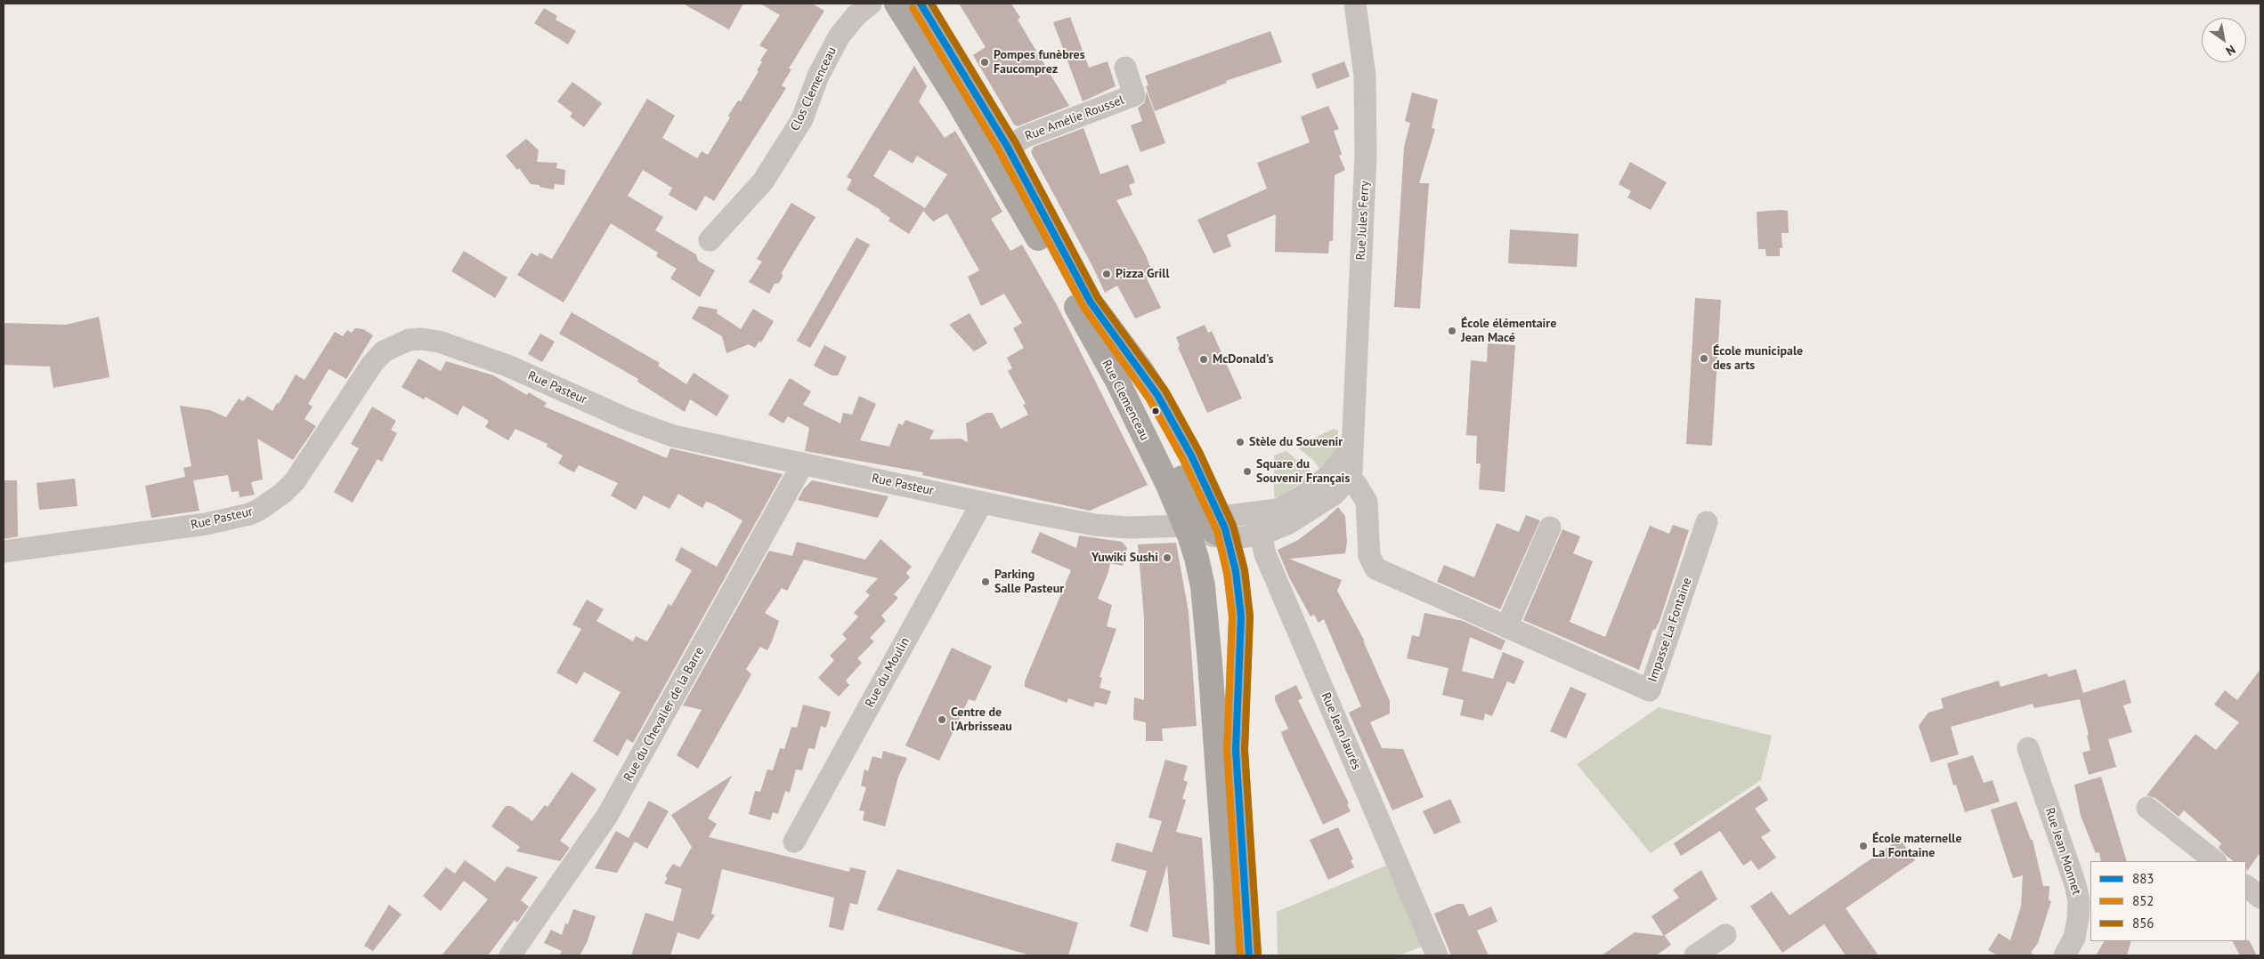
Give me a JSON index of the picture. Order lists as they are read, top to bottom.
{
  "streets": {
    "main road": ["Rue Clemenceau"],
    "street": [
      "Clos Clemenceau",
      "Rue Amélie Roussel",
      "Rue Jules Ferry",
      "Rue Pasteur",
      "Impasse La Fontaine",
      "Rue du Moulin",
      "Rue du Chevalier de la Barre",
      "Rue Jean Jaurès",
      "Rue Jean Monnet"
    ]
  },
  "crossings": [
    ["Rue Amélie Roussel", "Rue Clemenceau"],
    ["Rue Jules Ferry", "Rue Pasteur"],
    ["Rue Jules Ferry", "Rue Clemenceau"],
    ["Rue Jules Ferry", "Impasse La Fontaine"],
    ["Rue Jules Ferry", "Rue Jean Jaurès"],
    ["Rue Pasteur", "Rue Clemenceau"],
    ["Rue Pasteur", "Rue du Moulin"],
    ["Rue Pasteur", "Rue du Chevalier de la Barre"]
  ],
  "places": [
    "Pompes funèbres Faucomprez",
    "Pizza Grill",
    "École élémentaire Jean Macé",
    "École municipale des arts",
    "McDonald's",
    "Stèle du Souvenir",
    "Square du Souvenir Français",
    "Yuwiki Sushi",
    "Parking Salle Pasteur",
    "Centre de l'Arbrisseau",
    "École maternelle La Fontaine"
  ],
  "lines": ["transit line 883", "transit line 856", "transit line 852"],
  "legend": ["883", "852", "856"],
  "north": "bottom right"
}
